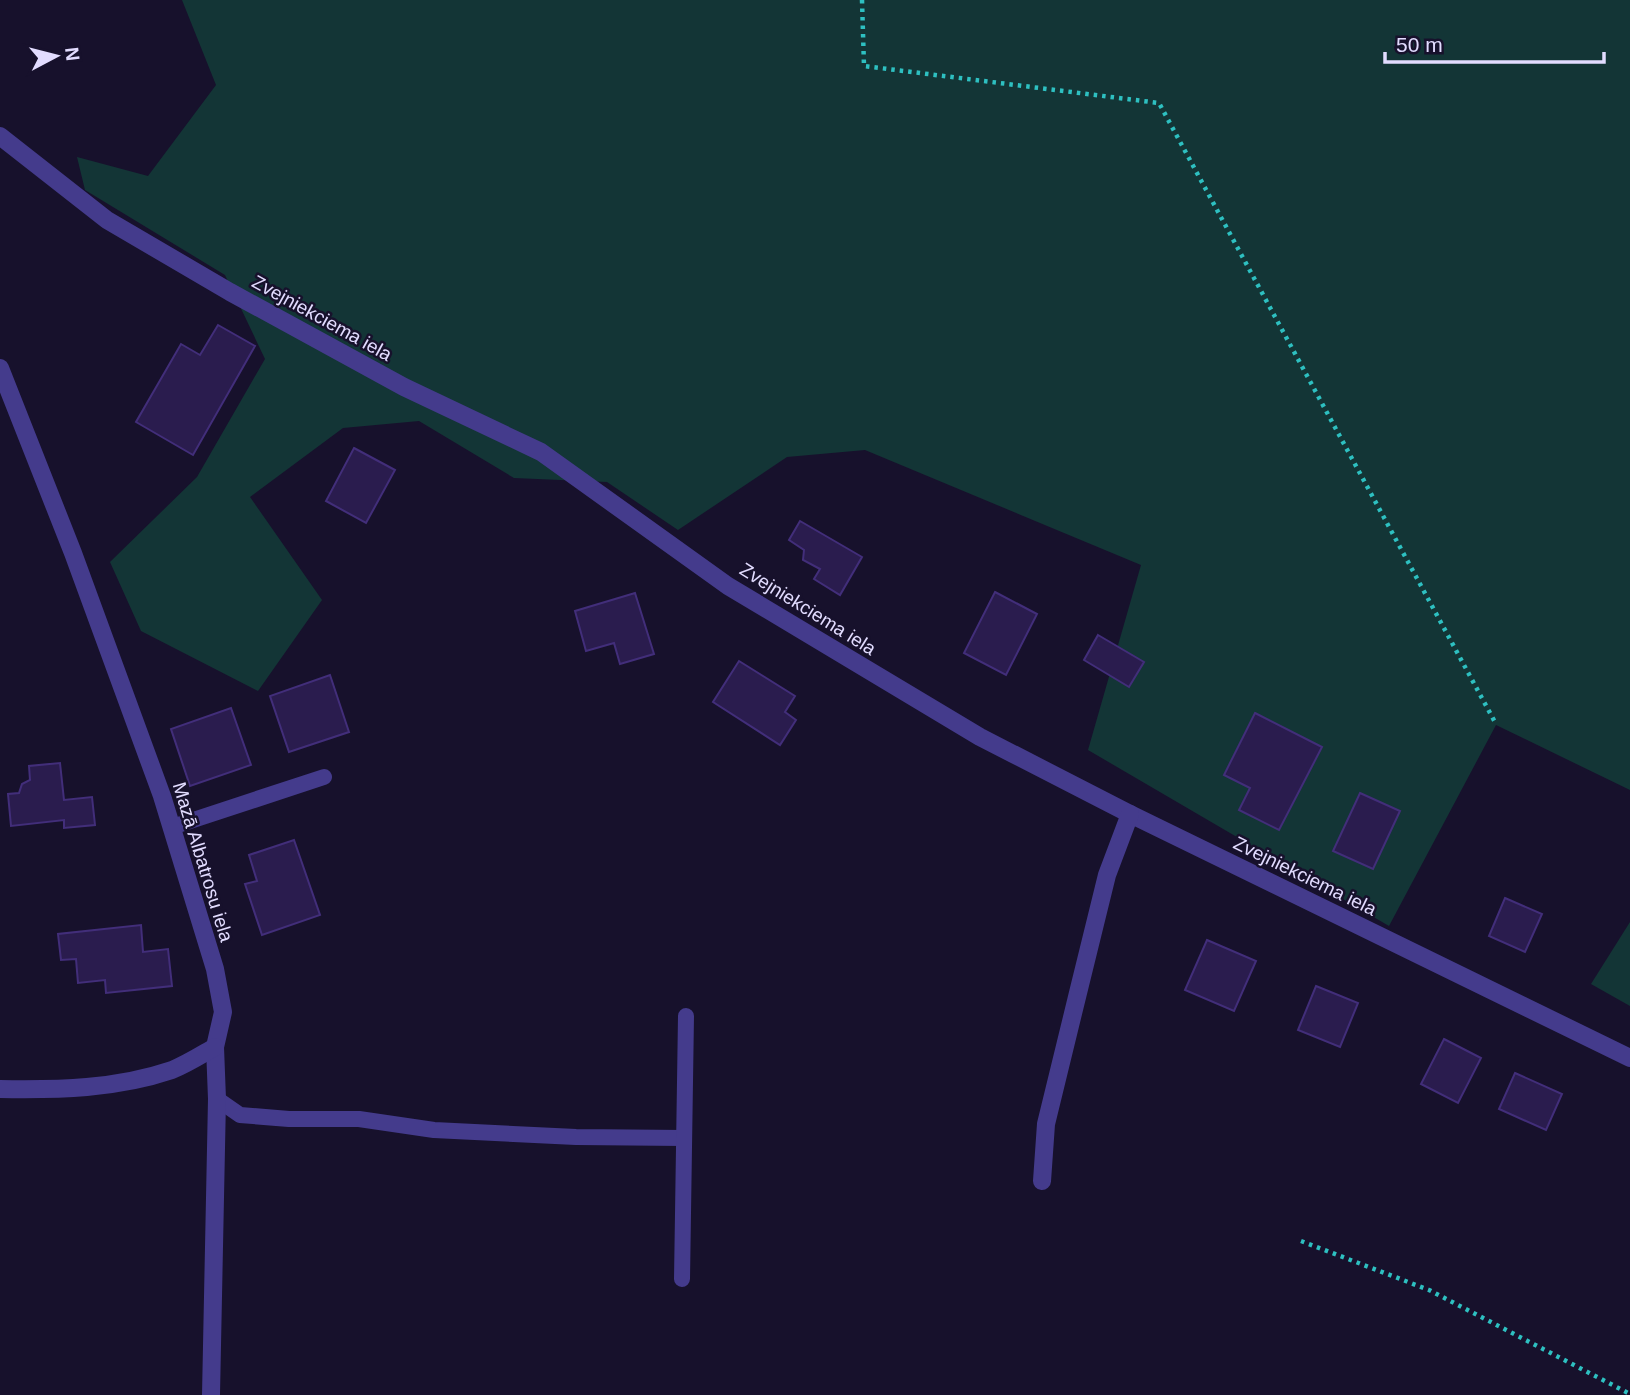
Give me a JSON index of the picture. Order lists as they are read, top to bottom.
{
  "streets": {
    "street": ["Zvejniekciema iela", "Mazā Albatrosu iela"]
  },
  "scale_bar": "50 m",
  "north": "right"
}
